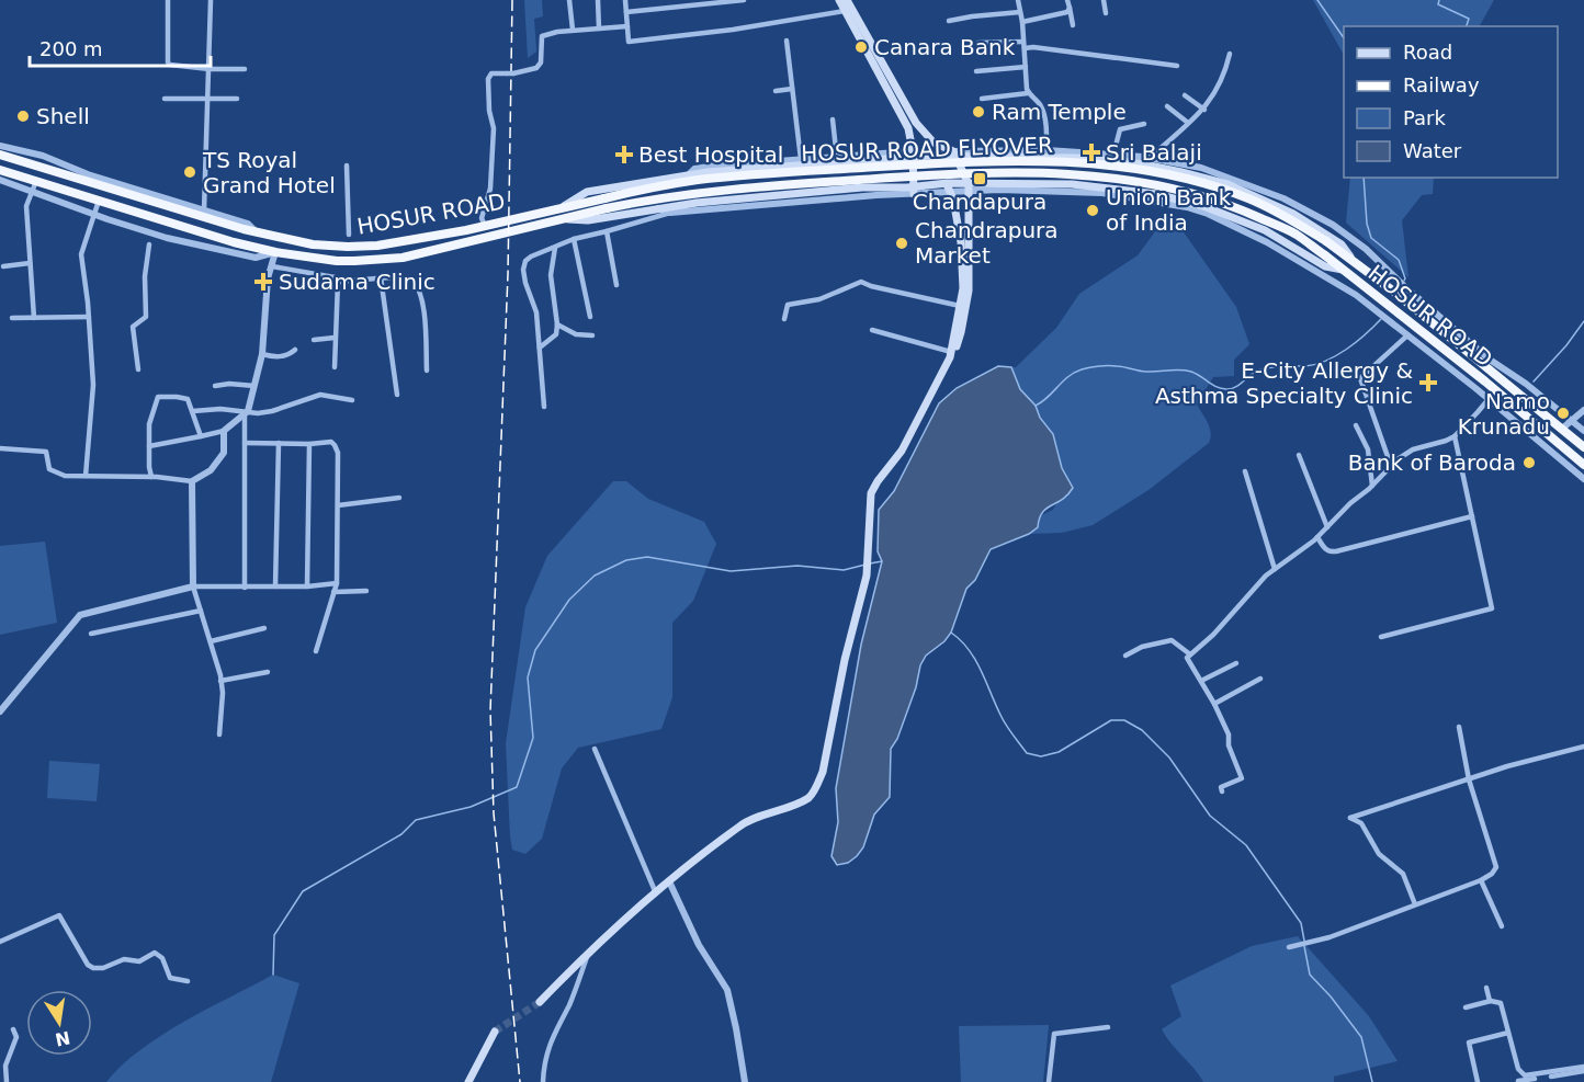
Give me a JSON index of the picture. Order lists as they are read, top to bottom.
{
  "streets": {
    "highway": ["HOSUR ROAD FLYOVER", "HOSUR ROAD"]
  },
  "crossings": [
    ["HOSUR ROAD FLYOVER", "HOSUR ROAD"]
  ],
  "places": {
    "other": [
      "Canara Bank",
      "Ram Temple",
      "Shell",
      "TS Royal Grand Hotel",
      "Union Bank of India",
      "Chandrapura Market",
      "Namo Krunadu",
      "Bank of Baroda"
    ],
    "health": [
      "Sri Balaji",
      "Best Hospital",
      "Sudama Clinic",
      "E-City Allergy & Asthma Specialty Clinic"
    ],
    "transit": ["Chandapura"]
  },
  "legend": [
    "Road",
    "Railway",
    "Park",
    "Water"
  ],
  "scale_bar": "200 m",
  "north": "bottom"
}
